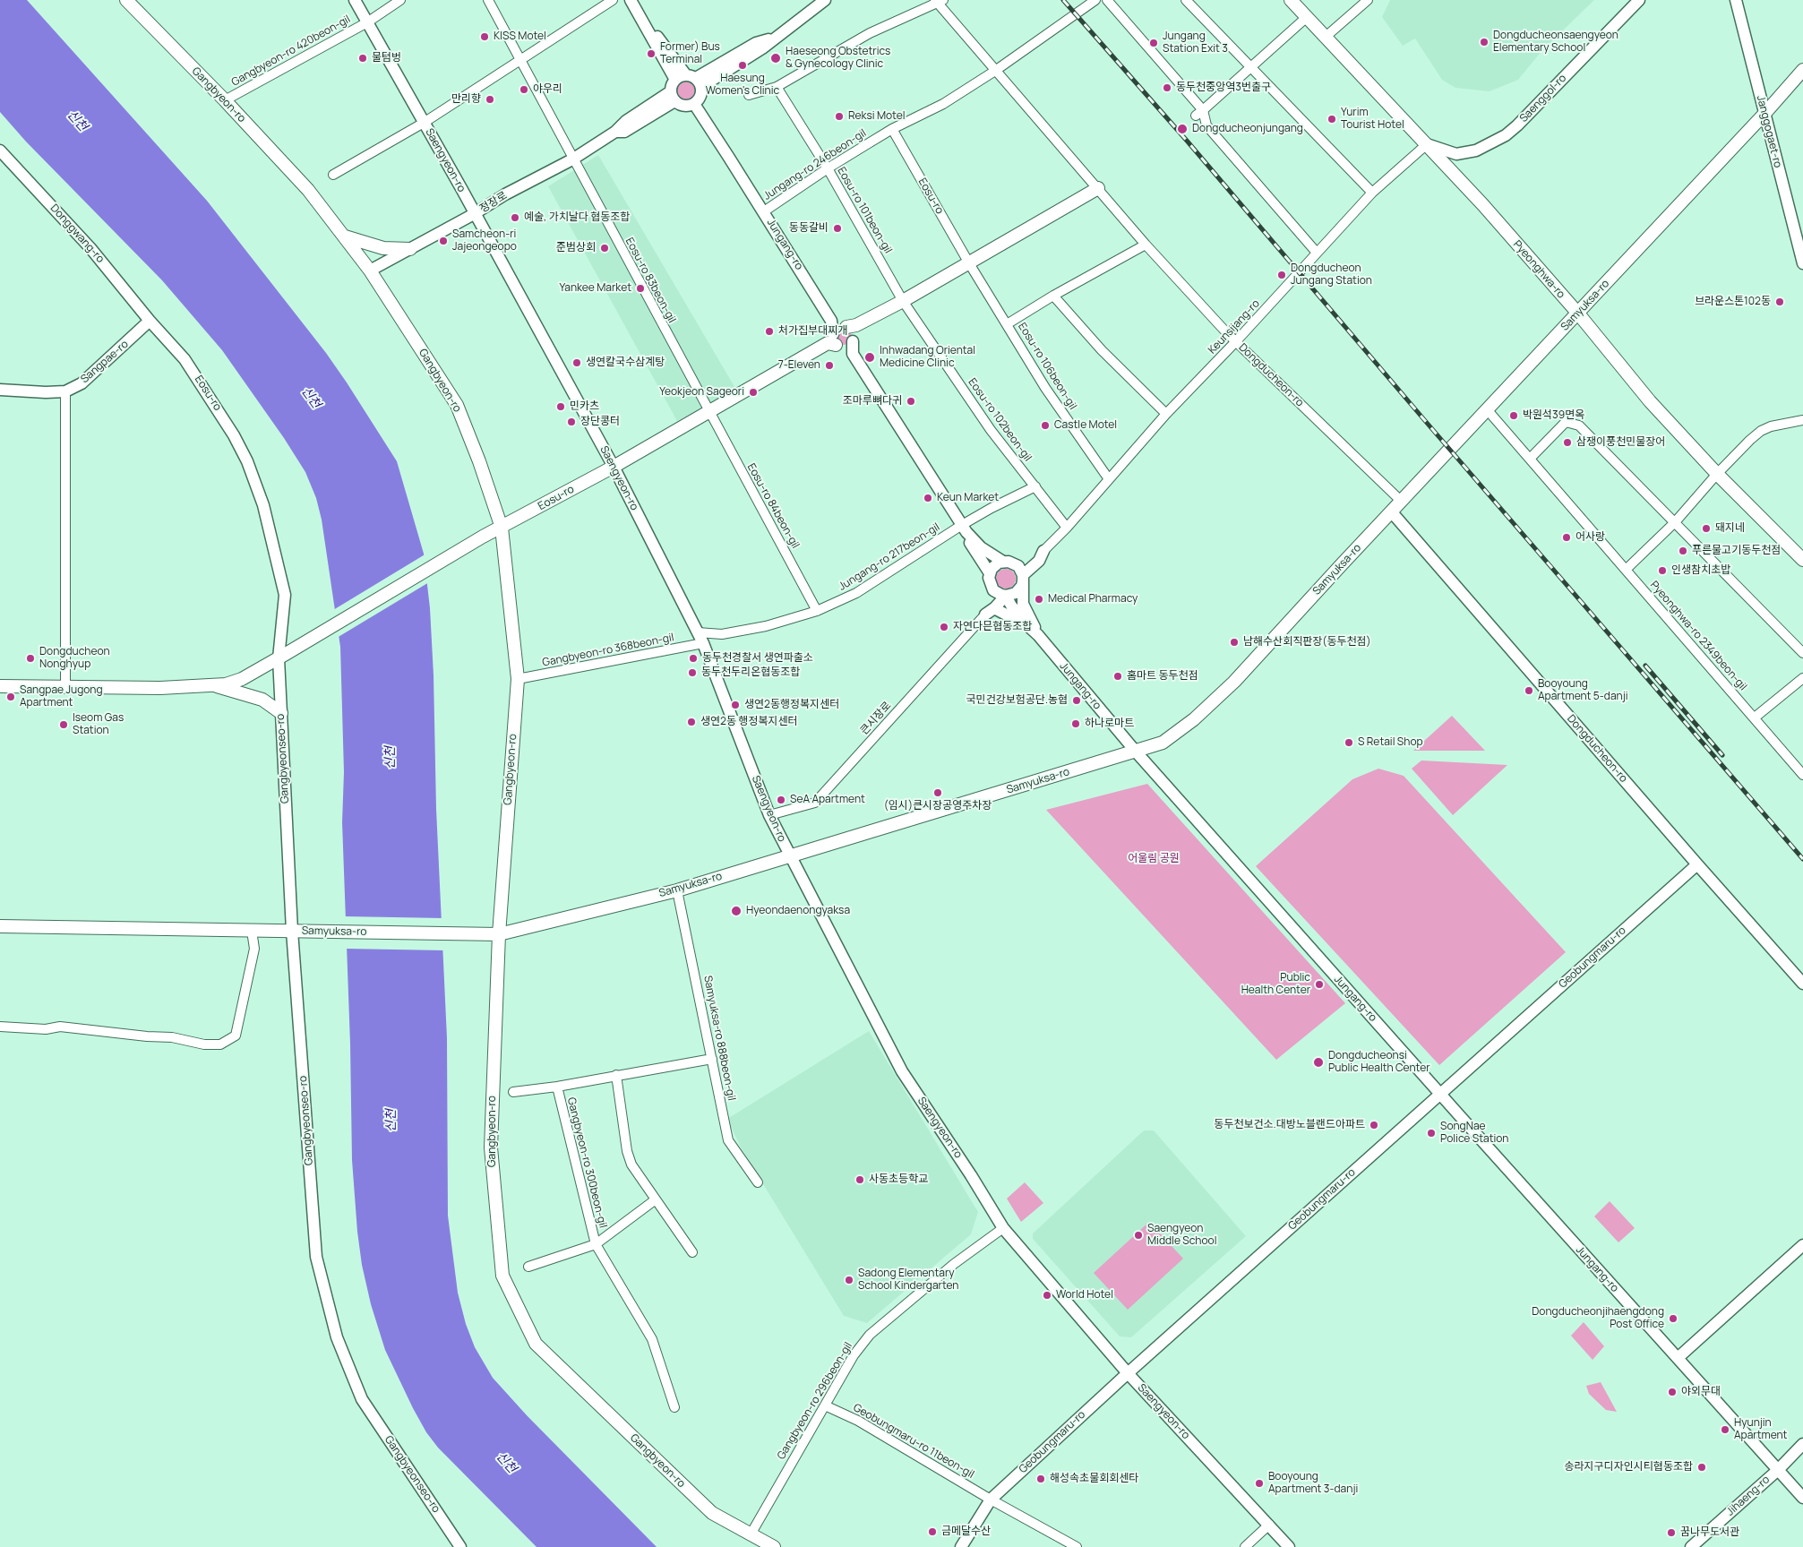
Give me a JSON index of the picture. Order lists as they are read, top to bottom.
{
  "streets": {
    "main road": [
      "Gangbyeon-ro",
      "Eosu-ro",
      "Pyeonghwa-ro",
      "Samyuksa-ro"
    ],
    "street": [
      "Gangbyeon-ro 420beon-gil",
      "Saenggol-ro",
      "Janggogaet-ro",
      "Saengyeon-ro",
      "Jungang-ro 246beon-gil",
      "정장로",
      "Eosu-ro 101beon-gil",
      "Donggwang-ro",
      "Jungang-ro",
      "Eosu-ro 83beon-gil",
      "Keunsijang-ro",
      "Sangpae-ro",
      "Eosu-ro 106beon-gil",
      "Dongducheon-ro",
      "Eosu-ro 102beon-gil",
      "Eosu-ro 84beon-gil",
      "Jungang-ro 217beon-gil",
      "Pyeonghwa-ro 2349beon-gil",
      "Gangbyeon-ro 368beon-gil",
      "큰시장로",
      "Gangbyeonseo-ro",
      "Geobungmaru-ro",
      "Samyuksa-ro 888beon-gil",
      "Gangbyeon-ro 300beon-gil",
      "Gangbyeon-ro 296beon-gil",
      "Geobungmaru-ro 11beon-gil",
      "Jihaeng-ro"
    ]
  },
  "crossings": [
    ["Gangbyeon-ro 420beon-gil", "Gangbyeon-ro"],
    ["Gangbyeon-ro 420beon-gil", "Saengyeon-ro"],
    ["Gangbyeon-ro", "Eosu-ro"],
    ["Gangbyeon-ro", "정장로"],
    ["Gangbyeon-ro", "Samyuksa-ro"],
    ["Gangbyeon-ro", "Gangbyeon-ro 368beon-gil"],
    ["Gangbyeon-ro", "Gangbyeon-ro 296beon-gil"],
    ["Saenggol-ro", "Pyeonghwa-ro"],
    ["Saenggol-ro", "Keunsijang-ro"],
    ["Janggogaet-ro", "Samyuksa-ro"],
    ["Saengyeon-ro", "Eosu-ro"],
    ["Saengyeon-ro", "정장로"],
    ["Saengyeon-ro", "Samyuksa-ro"],
    ["Saengyeon-ro", "Jungang-ro 217beon-gil"],
    ["Saengyeon-ro", "Gangbyeon-ro 368beon-gil"],
    ["Saengyeon-ro", "큰시장로"],
    ["Saengyeon-ro", "Geobungmaru-ro"],
    ["Saengyeon-ro", "Gangbyeon-ro 296beon-gil"],
    ["Jungang-ro 246beon-gil", "Eosu-ro"],
    ["Jungang-ro 246beon-gil", "Eosu-ro 101beon-gil"],
    ["Jungang-ro 246beon-gil", "Jungang-ro"],
    ["Jungang-ro 246beon-gil", "Dongducheon-ro"],
    ["Eosu-ro", "Eosu-ro 101beon-gil"],
    ["Eosu-ro", "Donggwang-ro"],
    ["Eosu-ro", "Jungang-ro"],
    ["Eosu-ro", "Eosu-ro 83beon-gil"],
    ["Eosu-ro", "Sangpae-ro"],
    ["Eosu-ro", "Eosu-ro 106beon-gil"],
    ["Eosu-ro", "Dongducheon-ro"],
    ["Eosu-ro", "Eosu-ro 102beon-gil"],
    ["Eosu-ro", "Eosu-ro 84beon-gil"],
    ["Eosu-ro", "Gangbyeonseo-ro"],
    ["정장로", "Eosu-ro 83beon-gil"],
    ["Eosu-ro 101beon-gil", "Dongducheon-ro"],
    ["Eosu-ro 101beon-gil", "Eosu-ro 102beon-gil"],
    ["Donggwang-ro", "Sangpae-ro"],
    ["Jungang-ro", "Samyuksa-ro"],
    ["Jungang-ro", "Geobungmaru-ro"],
    ["Jungang-ro", "Jihaeng-ro"],
    ["Pyeonghwa-ro", "Samyuksa-ro"],
    ["Pyeonghwa-ro", "Keunsijang-ro"],
    ["Eosu-ro 83beon-gil", "Eosu-ro 84beon-gil"],
    ["Samyuksa-ro", "Dongducheon-ro"],
    ["Samyuksa-ro", "Pyeonghwa-ro 2349beon-gil"],
    ["Samyuksa-ro", "Gangbyeonseo-ro"],
    ["Samyuksa-ro", "Samyuksa-ro 888beon-gil"],
    ["Keunsijang-ro", "Eosu-ro 106beon-gil"],
    ["Keunsijang-ro", "Dongducheon-ro"],
    ["Keunsijang-ro", "Eosu-ro 102beon-gil"],
    ["Dongducheon-ro", "Geobungmaru-ro"],
    ["Eosu-ro 84beon-gil", "Jungang-ro 217beon-gil"],
    ["Jungang-ro 217beon-gil", "Gangbyeon-ro 368beon-gil"],
    ["Geobungmaru-ro", "Geobungmaru-ro 11beon-gil"],
    ["Gangbyeon-ro 296beon-gil", "Geobungmaru-ro 11beon-gil"]
  ],
  "water": ["신천"],
  "parks": ["어울림 공원"],
  "places": [
    "KISS Motel",
    "Dongducheonsaengyeon Elementary School",
    "Jungang Station Exit 3",
    "Former) Bus Terminal",
    "물텀벙",
    "Haeseong Obstetrics & Gynecology Clinic",
    "Haesung Women's Clinic",
    "동두천중앙역3번출구",
    "야우리",
    "만리향",
    "Reksi Motel",
    "Yurim Tourist Hotel",
    "Dongducheonjungang",
    "예술, 가치날다 협동조합",
    "동동갈비",
    "Samcheon-ri Jajeongeopo",
    "준범상회",
    "Dongducheon Jungang Station",
    "Yankee Market",
    "브라운스톤102동",
    "처가집부대찌개",
    "Inhwadang Oriental Medicine Clinic",
    "생연칼국수삼계탕",
    "7-Eleven",
    "Yeokjeon Sageori",
    "조마루뼈다귀",
    "민카츠",
    "박원석39면옥",
    "장단콩터",
    "Castle Motel",
    "삼쟁이풍천민물장어",
    "Keun Market",
    "돼지네",
    "어사랑",
    "푸른물고기동두천점",
    "인생참치초밥",
    "Medical Pharmacy",
    "자연다믄협동조합",
    "남해수산회직판장(동두천점)",
    "Dongducheon Nonghyup",
    "동두천경찰서 생연파출소",
    "동두천두리온협동조합",
    "홈마트 동두천점",
    "Booyoung Apartment 5-danji",
    "Sangpae Jugong Apartment",
    "국민건강보험공단.농협",
    "생연2동행정복지센터",
    "생연2동 행정복지센터",
    "하나로마트",
    "Iseom Gas Station",
    "S Retail Shop",
    "(임시)큰시장공영주차장",
    "SeA Apartment",
    "Hyeondaenongyaksa",
    "Public Health Center",
    "Dongducheonsi Public Health Center",
    "동두천보건소.대방노블랜드아파트",
    "SongNae Police Station",
    "사동초등학교",
    "Saengyeon Middle School",
    "Sadong Elementary School Kindergarten",
    "World Hotel",
    "Dongducheonjihaengdong Post Office",
    "야외무대",
    "Hyunjin Apartment",
    "송라지구디자인시티협동조합",
    "해성속초물회회센타",
    "Booyoung Apartment 3-danji",
    "금메달수산",
    "꿈나무도서관"
  ]
}
